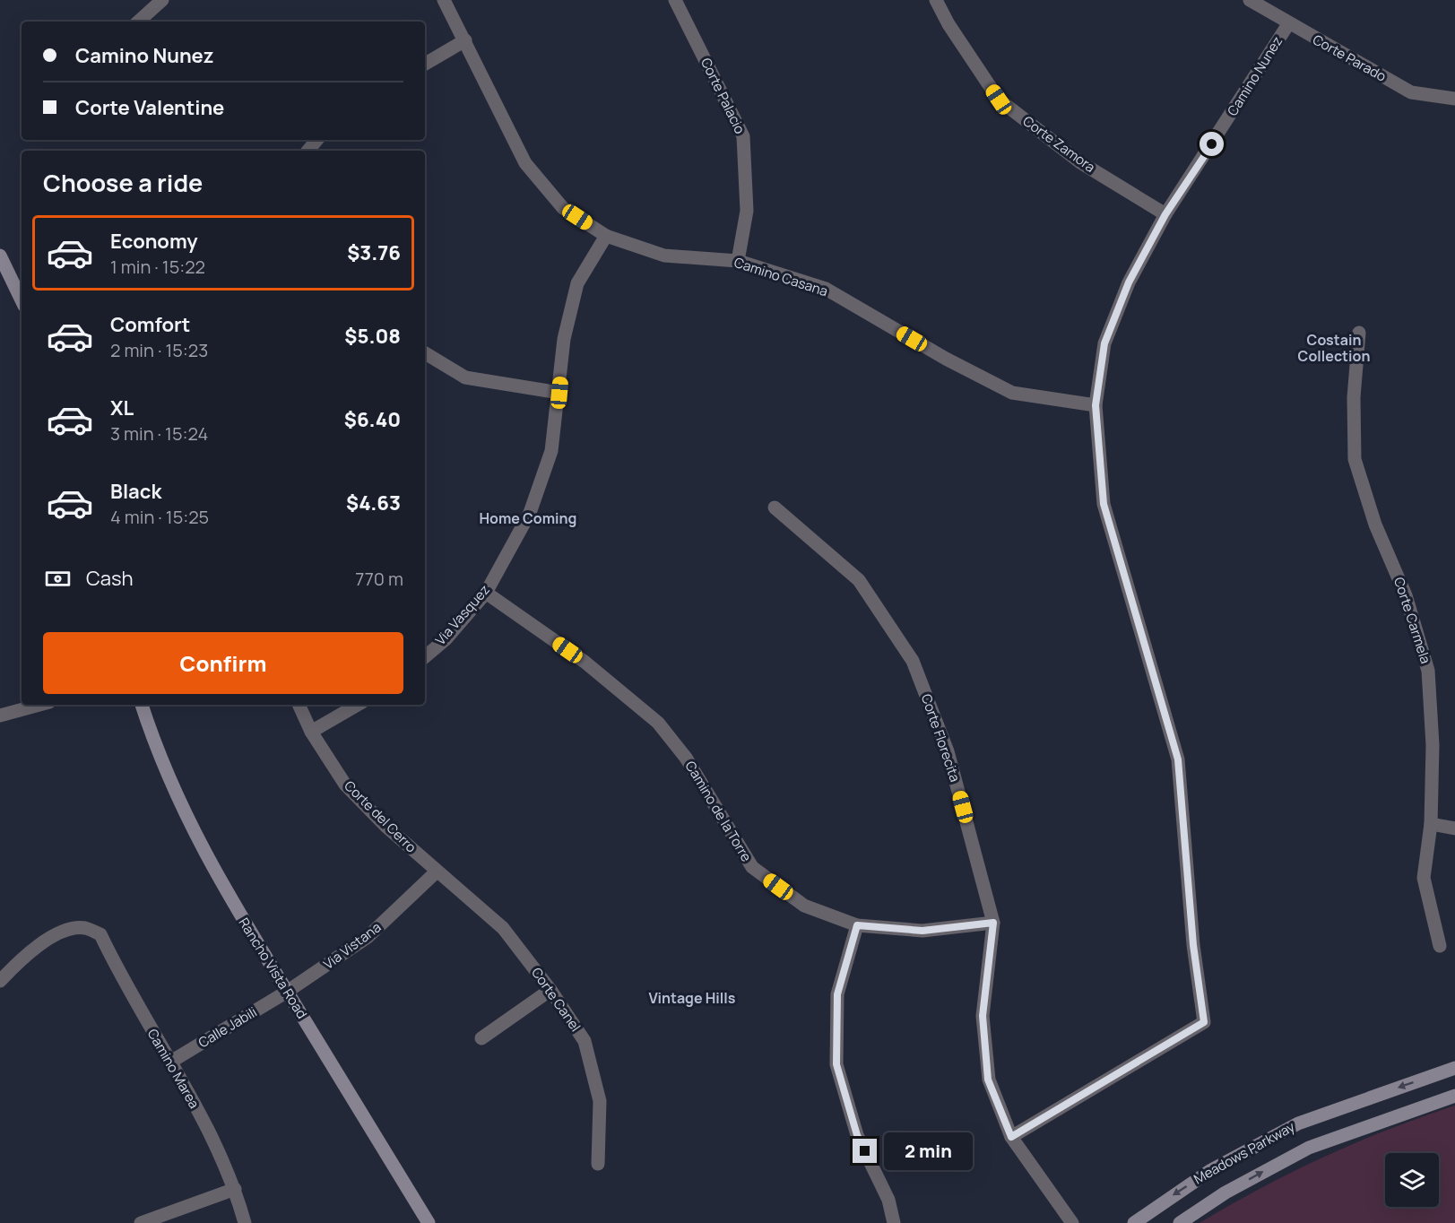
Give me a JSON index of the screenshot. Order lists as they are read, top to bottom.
{
  "streets": {
    "main road": ["Rancho Vista Road", "Meadows Parkway"],
    "street": [
      "Corte Parado",
      "Camino Nunez",
      "Corte Palacio",
      "Corte Zamora",
      "Camino Casana",
      "Via Vasquez",
      "Corte Carmela",
      "Corte Florecita",
      "Camino de la Torre",
      "Corte del Cerro",
      "Via Vistana",
      "Corte Canel",
      "Calle Jabili",
      "Camino Marea"
    ]
  },
  "crossings": [
    ["Corte Parado", "Camino Nunez"],
    ["Camino Nunez", "Corte Zamora"],
    ["Camino Nunez", "Camino Casana"],
    ["Camino Nunez", "Corte Florecita"],
    ["Corte Palacio", "Camino Casana"],
    ["Camino Casana", "Via Vasquez"],
    ["Via Vasquez", "Camino de la Torre"],
    ["Corte Florecita", "Camino de la Torre"],
    ["Corte del Cerro", "Via Vistana"],
    ["Corte del Cerro", "Corte Canel"],
    ["Via Vistana", "Rancho Vista Road"],
    ["Via Vistana", "Corte Canel"],
    ["Via Vistana", "Calle Jabili"],
    ["Rancho Vista Road", "Calle Jabili"],
    ["Calle Jabili", "Camino Marea"]
  ],
  "districts": ["Costain Collection", "Home Coming", "Vintage Hills"],
  "page": {
    "banner": ["Camino Nunez", "Corte Valentine"],
    "heading": "Choose a ride",
    "list": [
      {
        "name": "Economy",
        "note": "1 min · 15:22",
        "value": "$3.76"
      },
      {
        "name": "Comfort",
        "note": "2 min · 15:23",
        "value": "$5.08"
      },
      {
        "name": "XL",
        "note": "3 min · 15:24",
        "value": "$6.40"
      },
      {
        "name": "Black",
        "note": "4 min · 15:25",
        "value": "$4.63"
      }
    ],
    "pay": ["Cash", "770 m"],
    "buttons": "Confirm",
    "bubble": "2 min"
  }
}
